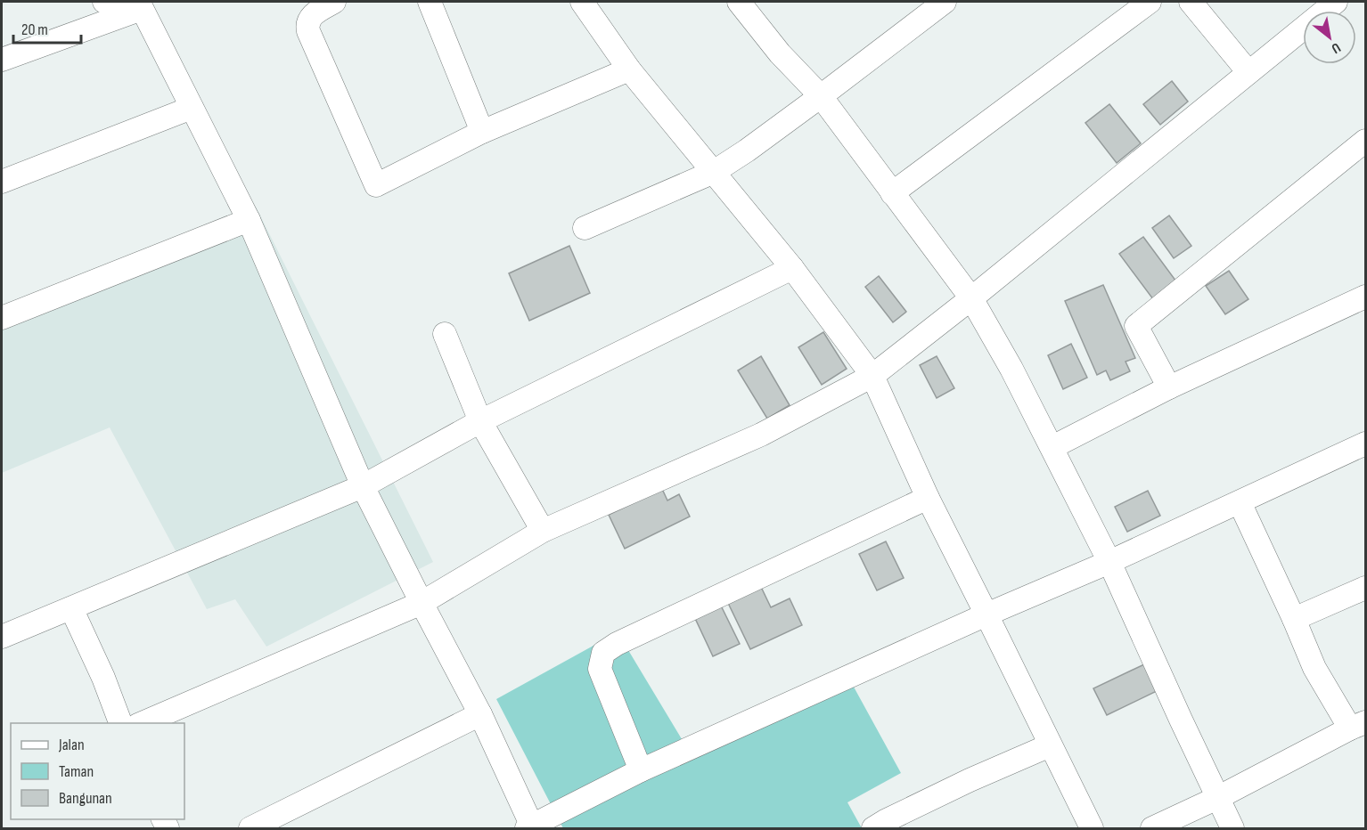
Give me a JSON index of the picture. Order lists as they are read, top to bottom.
{
  "legend": ["Jalan", "Taman", "Bangunan"],
  "scale_bar": "20 m",
  "north": "bottom right"
}
